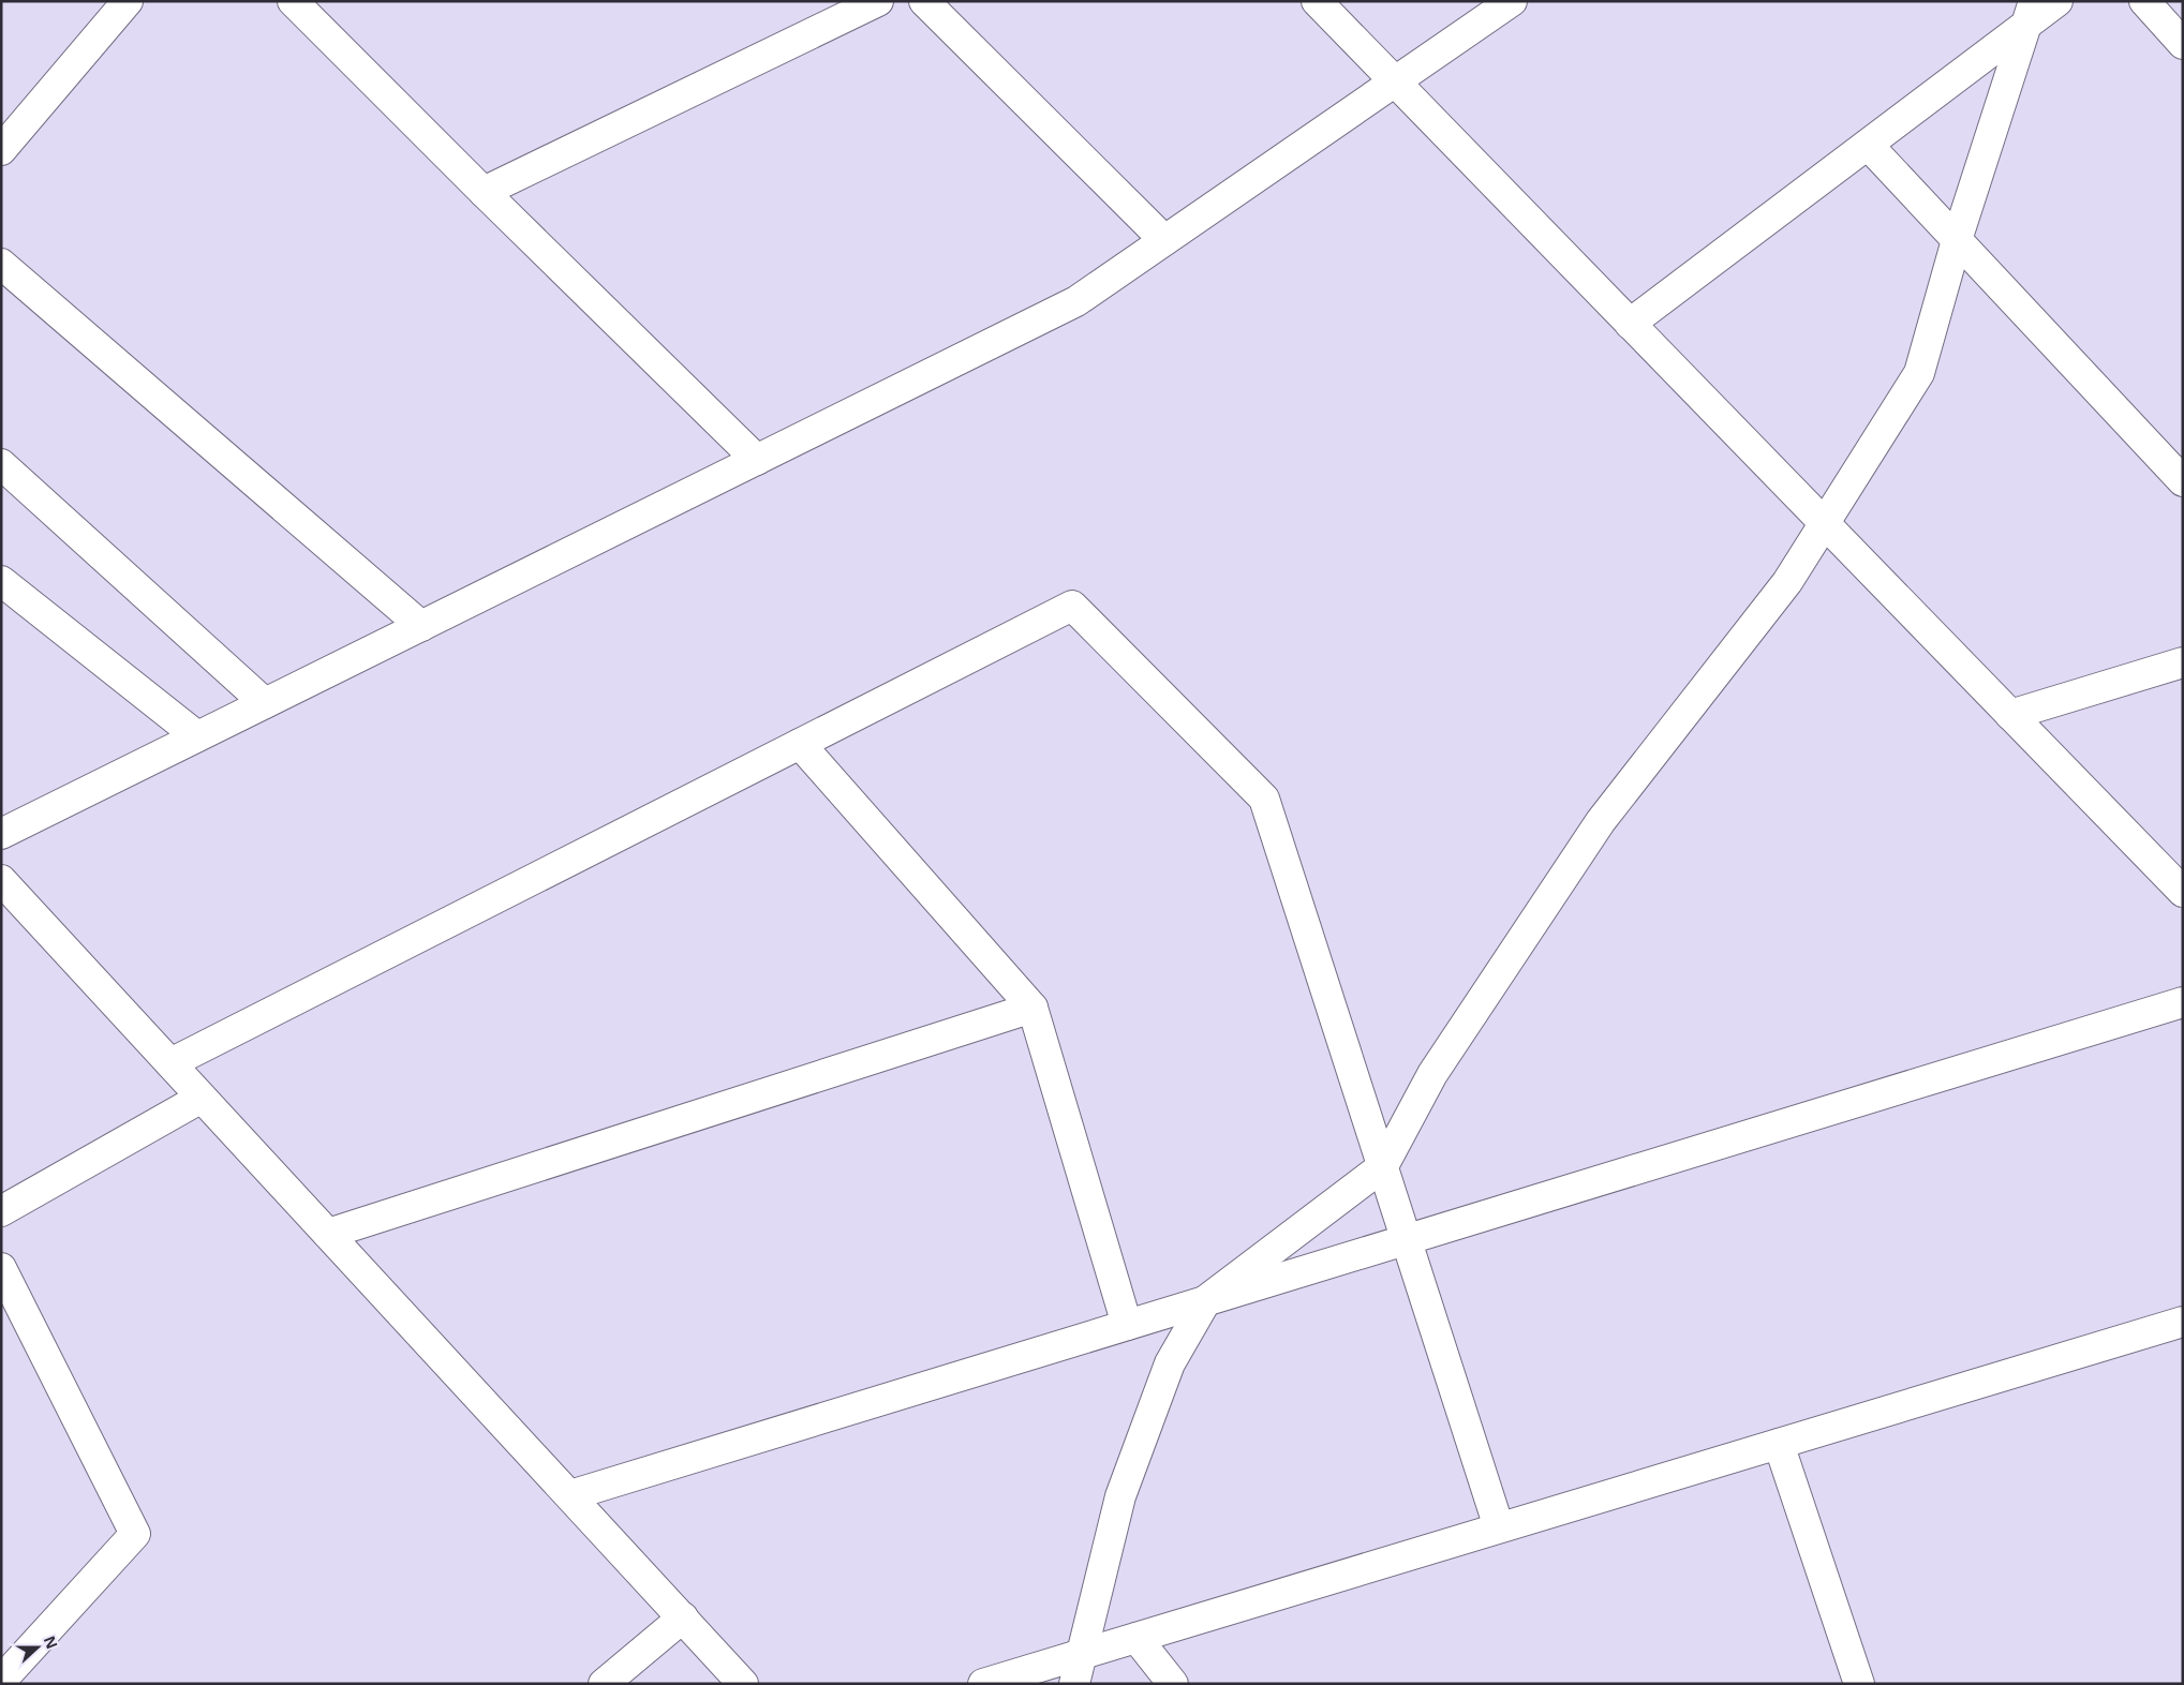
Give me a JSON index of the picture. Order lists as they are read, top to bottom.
{
  "north": "right"
}
